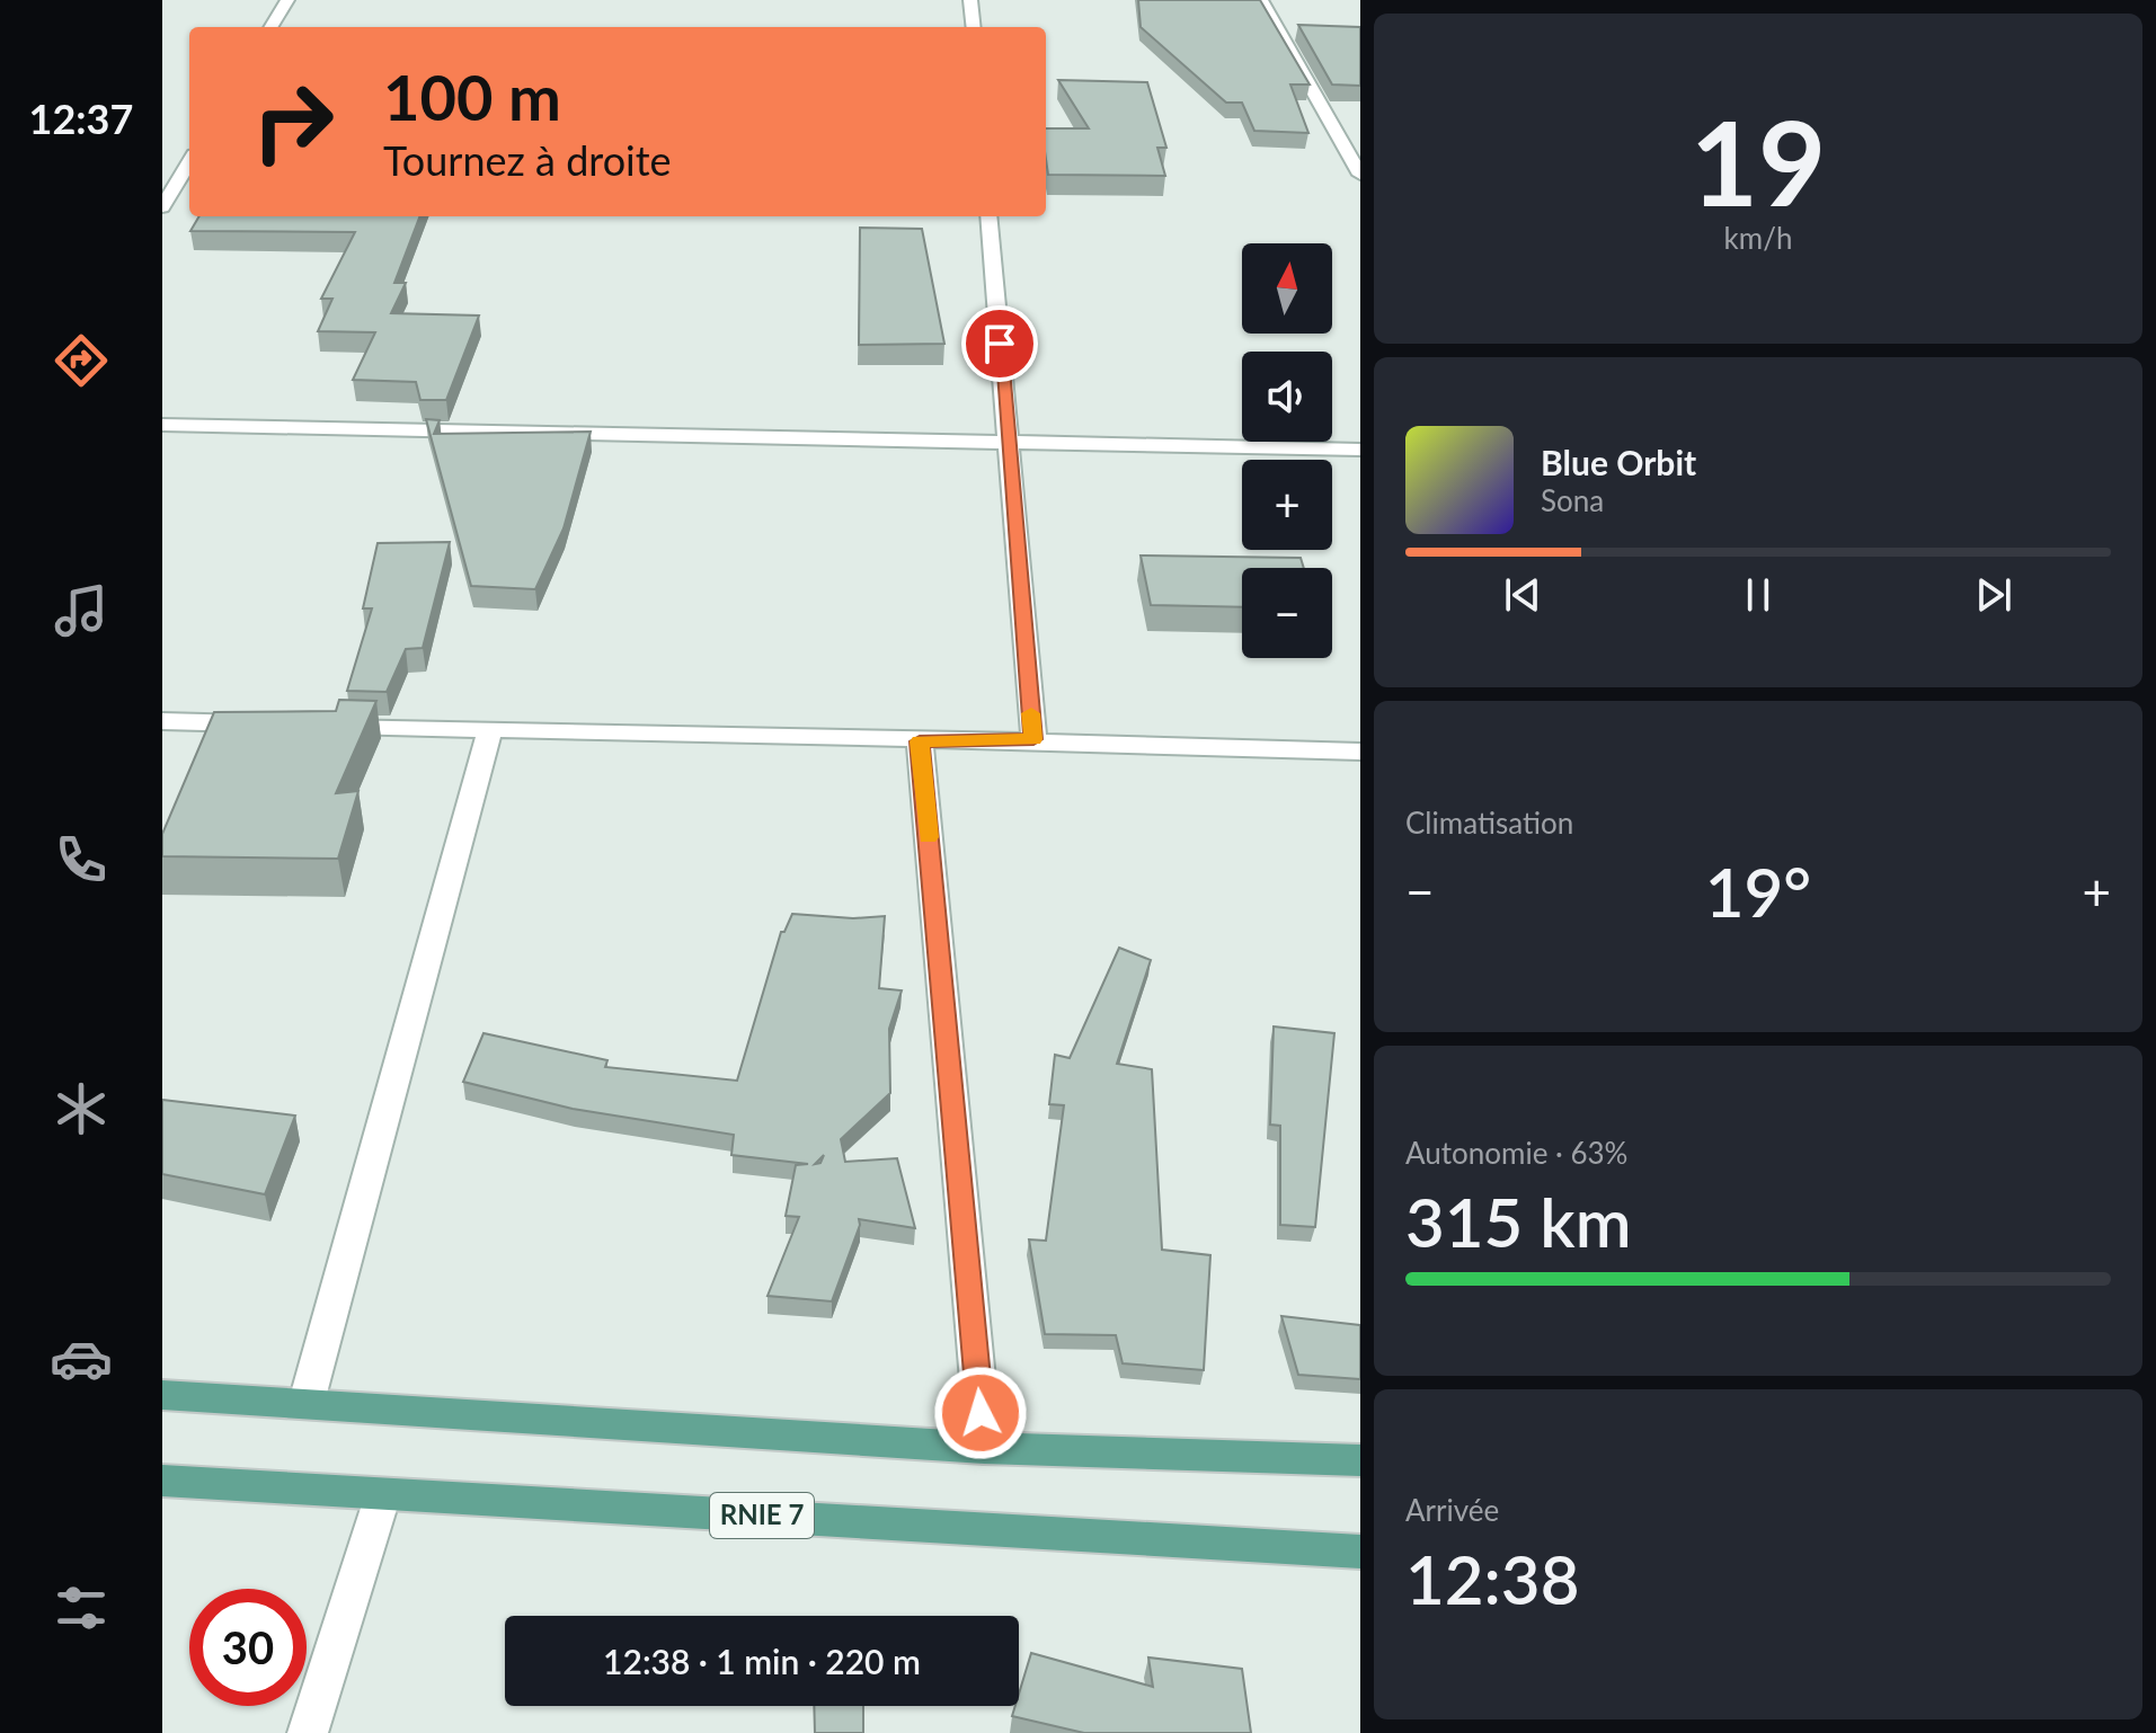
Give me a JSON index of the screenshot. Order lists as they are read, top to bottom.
{
  "streets": {
    "main road": ["RNIE 7"]
  },
  "north": "top",
  "page": {
    "tabs": "12:37",
    "tile": [
      ["19", "km/h"],
      "Climatisation",
      ["Autonomie · 63%", "315 km"],
      ["Arrivée", "12:38"]
    ],
    "turn": ["100 m", "Tournez à droite"],
    "map_buttons": ["+", "−"],
    "song": ["Blue Orbit", "Sona"],
    "heat": ["−", "19°", "+"],
    "limit": "30",
    "trip": "12:38 · 1 min · 220 m"
  }
}
